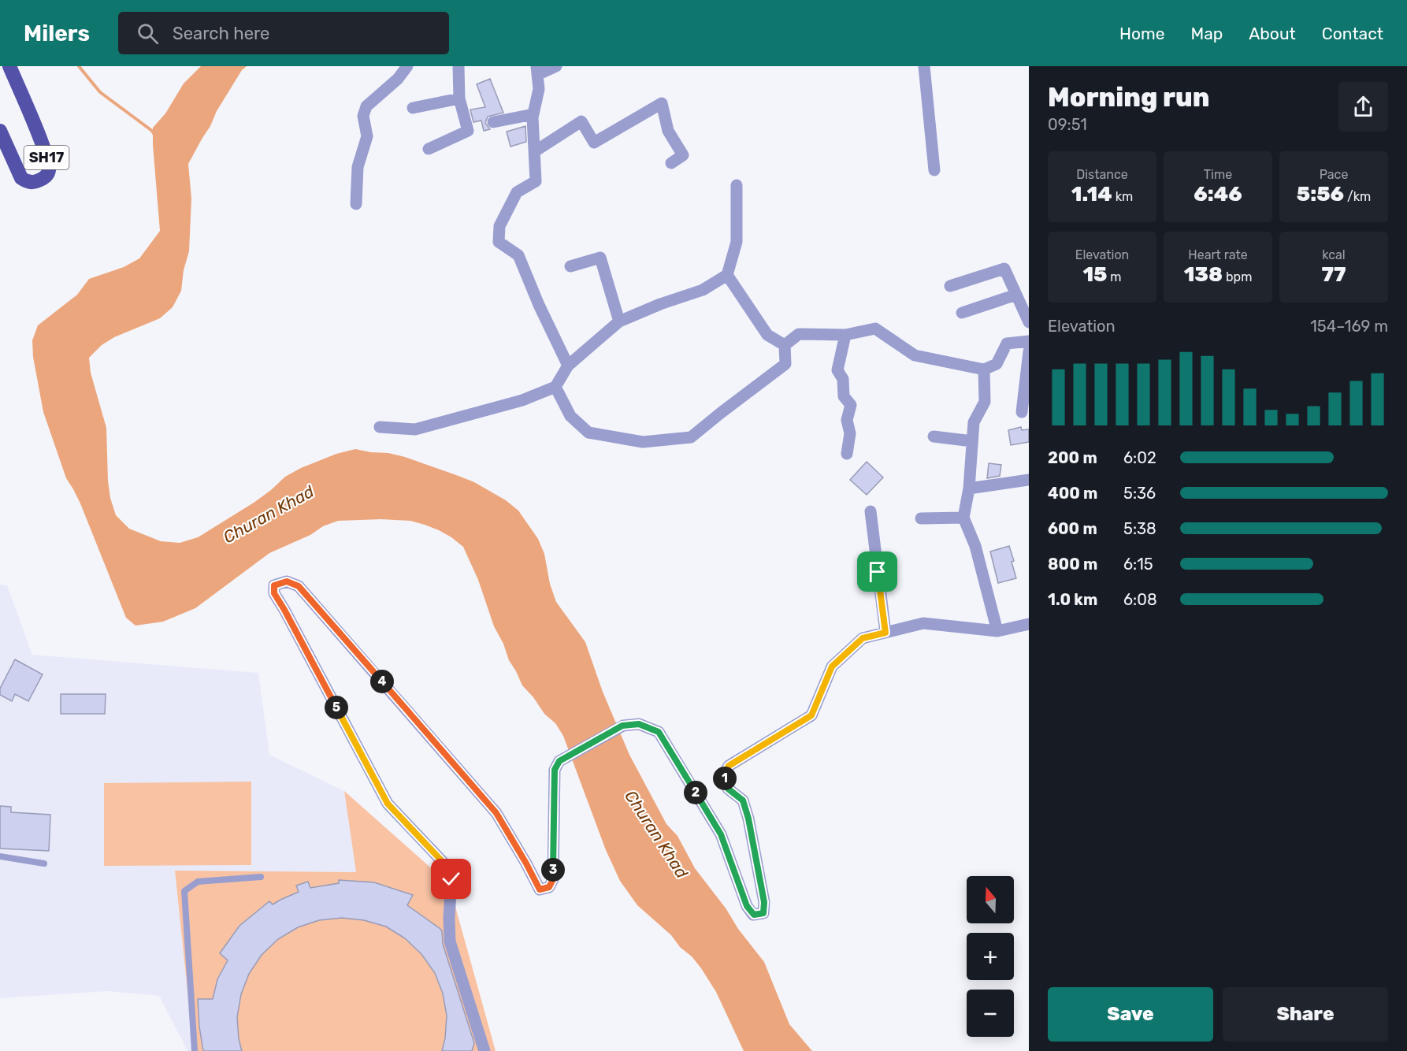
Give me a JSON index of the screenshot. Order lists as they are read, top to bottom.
{
  "streets": {
    "main road": ["SH17"]
  },
  "water": ["Churan Khad"],
  "north": "top",
  "page": {
    "header": "Milers",
    "search": "Search here",
    "nav": [
      "Home",
      "Map",
      "About",
      "Contact"
    ],
    "heading": ["Morning run", "09:51"],
    "stats": [
      ["Distance", "1.14 km"],
      ["Time", "6:46"],
      ["Pace", "5:56 /km"],
      ["Elevation", "15 m"],
      ["Heart rate", "138 bpm"],
      ["kcal", "77"]
    ],
    "chart": ["Elevation", "154–169 m"],
    "list": [
      {
        "name": "200 m",
        "note": "6:02"
      },
      {
        "name": "400 m",
        "note": "5:36"
      },
      {
        "name": "600 m",
        "note": "5:38"
      },
      {
        "name": "800 m",
        "note": "6:15"
      },
      {
        "name": "1.0 km",
        "note": "6:08"
      }
    ],
    "pins": [
      "4",
      "5",
      "1",
      "2",
      "3"
    ],
    "map_buttons": ["+", "−"],
    "buttons": ["Save", "Share"]
  }
}
